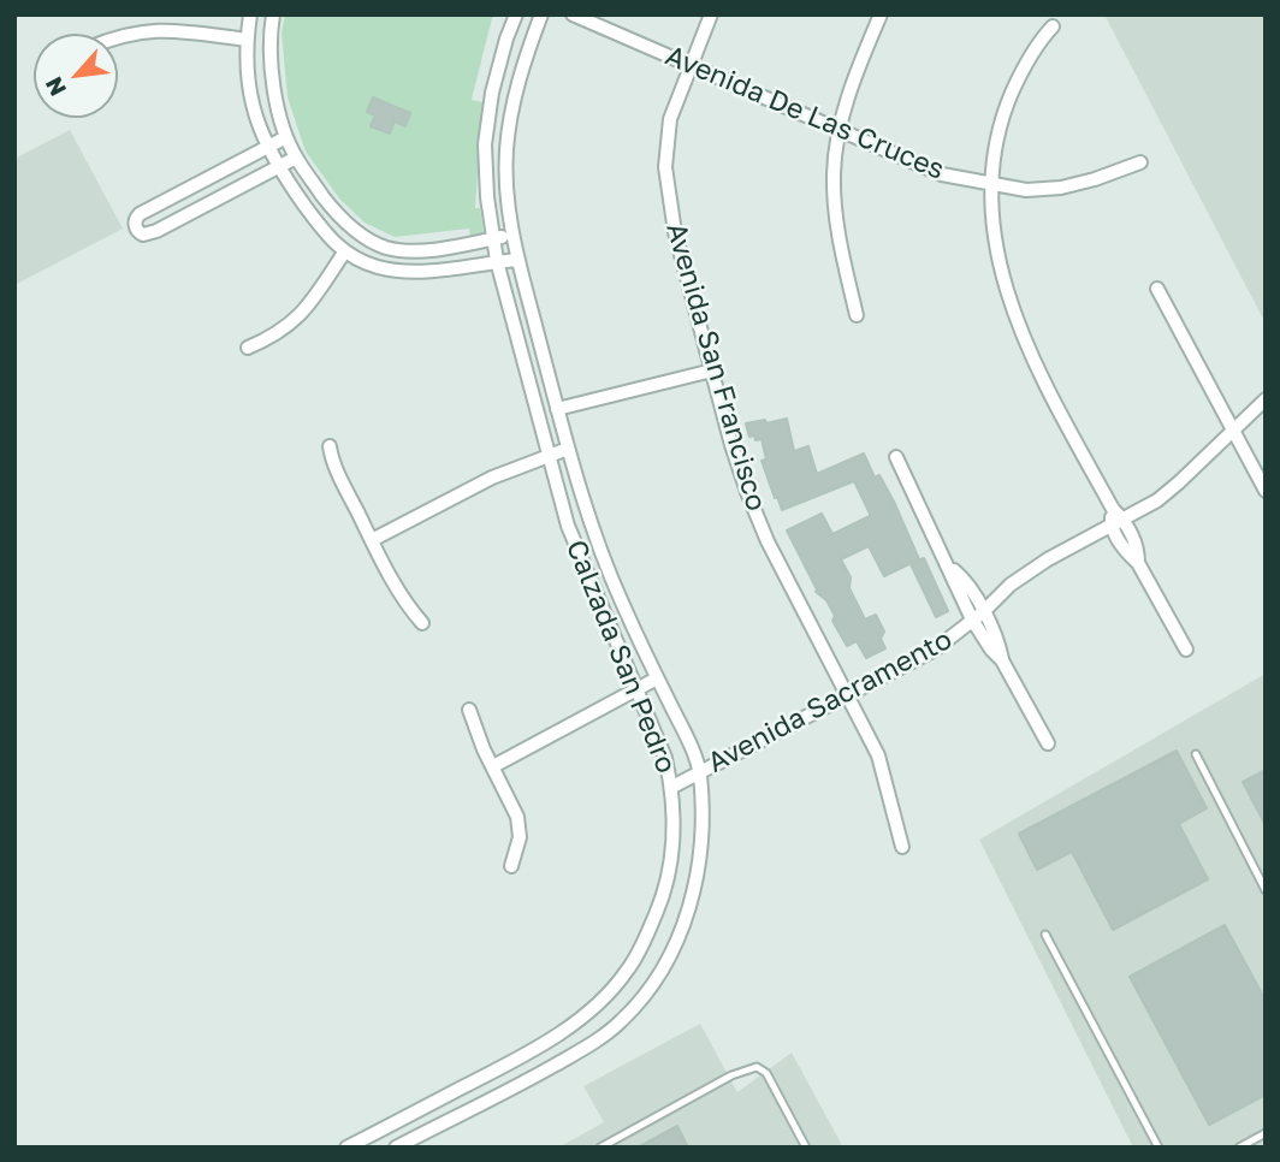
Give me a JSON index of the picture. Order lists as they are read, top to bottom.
{
  "streets": {
    "street": [
      "Avenida De Las Cruces",
      "Avenida San Francisco",
      "Calzada San Pedro",
      "Avenida Sacramento"
    ]
  },
  "crossings": [
    ["Avenida De Las Cruces", "Avenida San Francisco"],
    ["Avenida San Francisco", "Avenida Sacramento"],
    ["Calzada San Pedro", "Avenida Sacramento"]
  ],
  "north": "bottom left"
}
